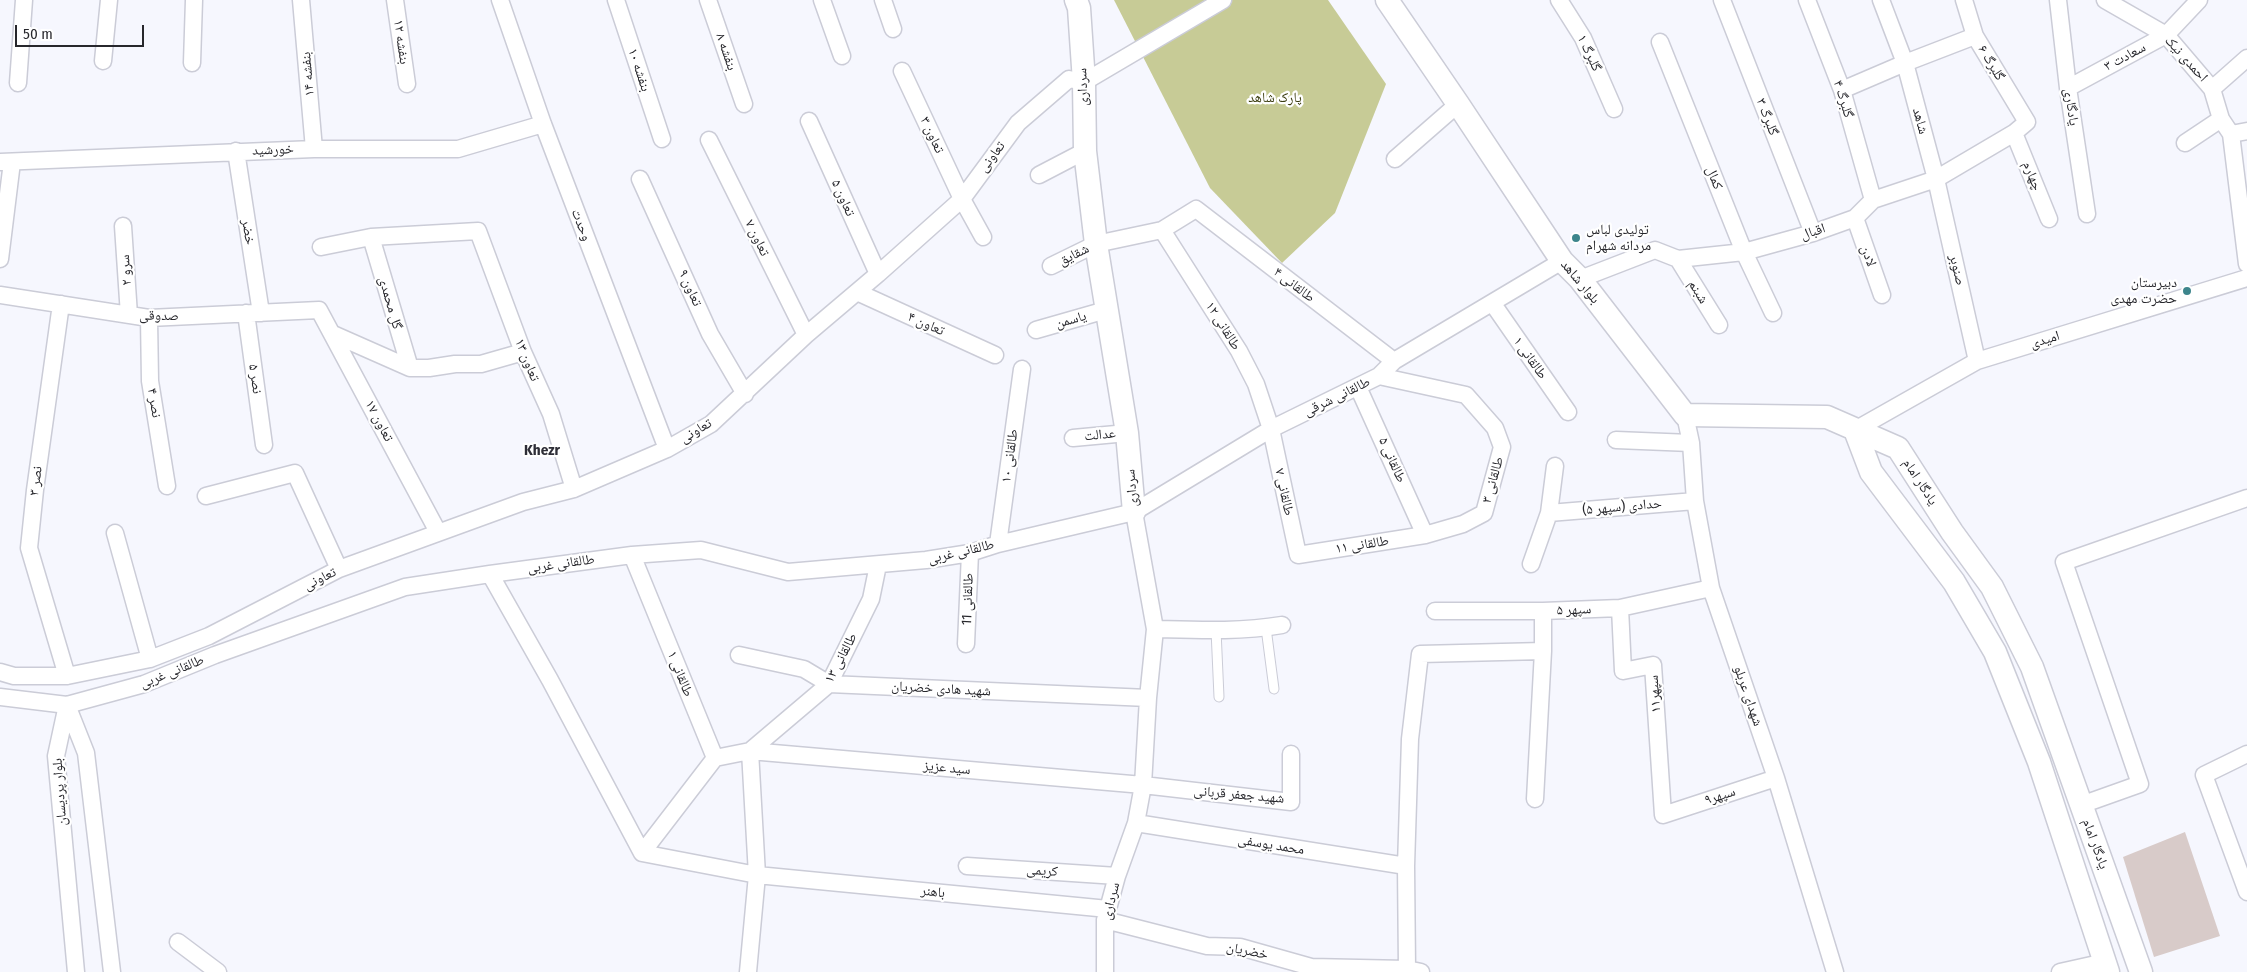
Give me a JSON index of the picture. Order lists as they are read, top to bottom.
{
  "streets": {
    "main road": ["سرداری", "بلوار شاهد", "یادگار امام"],
    "street": [
      "بنفشه ۱۲",
      "بنفشه ۸",
      "گلبرگ ۱",
      "سعادت ۳",
      "احمدی نیک",
      "گلبرگ ۶",
      "بنفشه ۱۰",
      "بنفشه ۱۴",
      "گلبرگ ۴",
      "یادگاری",
      "گلبرگ ۳",
      "شاهد",
      "تعاون ۳",
      "خورشید",
      "تعاونی",
      "چهارم",
      "کمال",
      "تعاون ۵",
      "وحدت",
      "خضر",
      "اقبال",
      "تعاون ۷",
      "شقایق",
      "لادن",
      "سرو ۲",
      "صنوبر",
      "طالقانی ۴",
      "تعاون ۹",
      "شبنم",
      "گل محمدی",
      "صدوقی",
      "یاسمن",
      "تعاون ۴",
      "طالقانی ۱۲",
      "امیدی",
      "طالقانی ۱",
      "تعاون ۱۳",
      "نصر ۵",
      "طالقانی شرقی",
      "نصر ۴",
      "تعاون ۱۷",
      "عدالت",
      "طالقانی ۱۰",
      "طالقانی ۵",
      "طالقانی ۳",
      "نصر ۳",
      "طالقانی ۷",
      "حدادی (سپهر ۵)",
      "طالقانی ۱۱",
      "طالقانی غربی",
      "طالقانی 11",
      "سپهر ۵",
      "طالقانی ۱۳",
      "شهید هادی خضریان",
      "سپهر۱۱",
      "شهدای عربلو",
      "سید عزیز",
      "بلوار پردیسان",
      "شهید جعفر قربانی",
      "سپهر۹",
      "محمد یوسفی",
      "کریمی",
      "باهنر",
      "خضریان"
    ]
  },
  "crossings": [
    ["سعادت ۳", "احمدی نیک"],
    ["سعادت ۳", "یادگاری"],
    ["گلبرگ ۶", "اقبال"],
    ["بنفشه ۱۴", "خورشید"],
    ["سرداری", "تعاونی"],
    ["سرداری", "شقایق"],
    ["سرداری", "یاسمن"],
    ["سرداری", "طالقانی شرقی"],
    ["سرداری", "عدالت"],
    ["سرداری", "طالقانی غربی"],
    ["سرداری", "شهید هادی خضریان"],
    ["سرداری", "سید عزیز"],
    ["سرداری", "شهید جعفر قربانی"],
    ["سرداری", "محمد یوسفی"],
    ["سرداری", "کریمی"],
    ["سرداری", "باهنر"],
    ["سرداری", "خضریان"],
    ["گلبرگ ۴", "اقبال"],
    ["گلبرگ ۳", "اقبال"],
    ["شاهد", "اقبال"],
    ["شاهد", "صنوبر"],
    ["تعاون ۳", "تعاونی"],
    ["خورشید", "وحدت"],
    ["خورشید", "خضر"],
    ["تعاونی", "تعاون ۵"],
    ["تعاونی", "وحدت"],
    ["تعاونی", "تعاون ۷"],
    ["تعاونی", "تعاون ۹"],
    ["تعاونی", "تعاون ۴"],
    ["تعاونی", "تعاون ۱۳"],
    ["تعاونی", "تعاون ۱۷"],
    ["تعاونی", "طالقانی غربی"],
    ["چهارم", "اقبال"],
    ["کمال", "اقبال"],
    ["خضر", "صدوقی"],
    ["خضر", "نصر ۵"],
    ["اقبال", "لادن"],
    ["اقبال", "صنوبر"],
    ["اقبال", "بلوار شاهد"],
    ["اقبال", "شبنم"],
    ["شقایق", "طالقانی ۴"],
    ["شقایق", "طالقانی ۱۲"],
    ["سرو ۲", "صدوقی"],
    ["صنوبر", "امیدی"],
    ["بلوار شاهد", "طالقانی شرقی"],
    ["بلوار شاهد", "شهدای عربلو"],
    ["طالقانی ۴", "طالقانی شرقی"],
    ["گل محمدی", "تعاون ۱۳"],
    ["صدوقی", "نصر ۵"],
    ["صدوقی", "نصر ۴"],
    ["صدوقی", "تعاون ۱۷"],
    ["صدوقی", "نصر ۳"],
    ["طالقانی ۱۲", "طالقانی شرقی"],
    ["طالقانی ۱۲", "طالقانی ۷"],
    ["امیدی", "یادگار امام"],
    ["طالقانی ۱", "طالقانی شرقی"],
    ["طالقانی ۱", "طالقانی غربی"],
    ["طالقانی شرقی", "طالقانی ۵"],
    ["طالقانی شرقی", "طالقانی ۳"],
    ["طالقانی شرقی", "طالقانی ۷"],
    ["طالقانی شرقی", "طالقانی غربی"],
    ["طالقانی ۱۰", "طالقانی غربی"],
    ["طالقانی ۵", "طالقانی ۳"],
    ["طالقانی ۵", "طالقانی ۱۱"],
    ["طالقانی ۳", "طالقانی ۱۱"],
    ["نصر ۳", "طالقانی غربی"],
    ["طالقانی ۷", "طالقانی ۱۱"],
    ["حدادی (سپهر ۵)", "شهدای عربلو"],
    ["طالقانی غربی", "طالقانی 11"],
    ["طالقانی غربی", "طالقانی ۱۳"],
    ["طالقانی غربی", "بلوار پردیسان"],
    ["سپهر ۵", "سپهر۱۱"],
    ["سپهر ۵", "شهدای عربلو"],
    ["طالقانی ۱۳", "شهید هادی خضریان"],
    ["طالقانی ۱۳", "سید عزیز"],
    ["سپهر۱۱", "سپهر۹"],
    ["شهدای عربلو", "سپهر۹"],
    ["سید عزیز", "شهید جعفر قربانی"],
    ["باهنر", "خضریان"]
  ],
  "districts": ["Khezr"],
  "parks": ["پارک شاهد"],
  "places": ["تولیدی لباس مردانه شهرام", "دبیرستان حضرت مهدی"],
  "scale_bar": "50 m"
}
